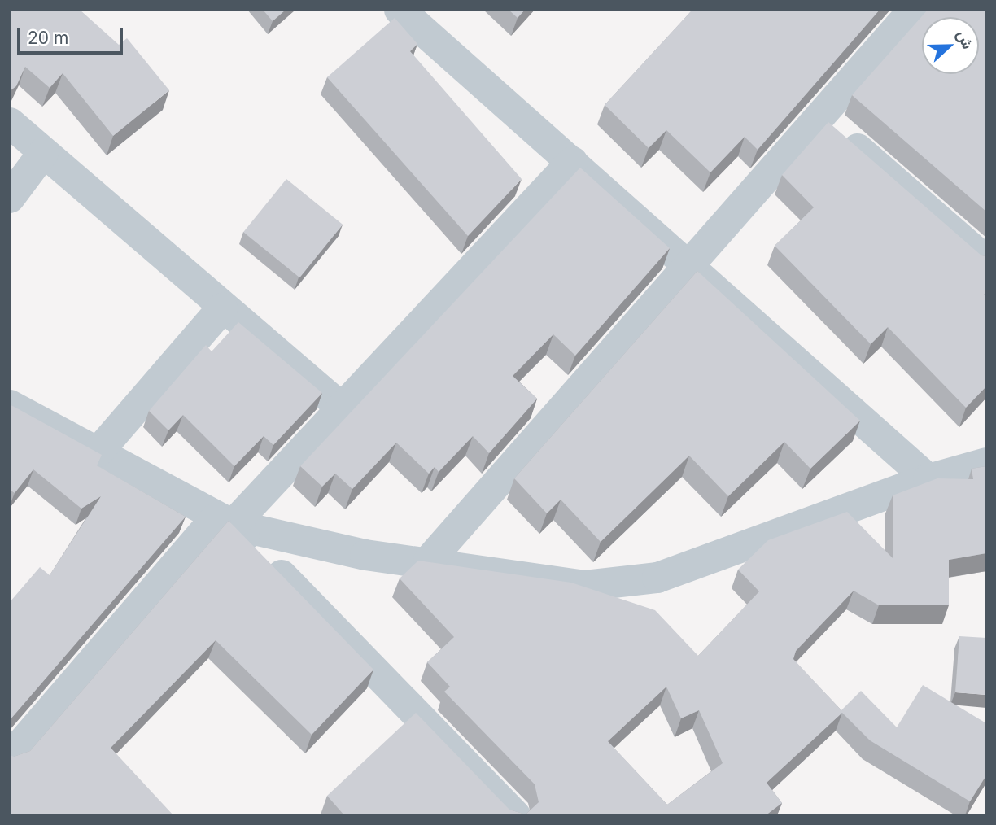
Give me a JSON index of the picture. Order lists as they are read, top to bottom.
{
  "scale_bar": "20 m",
  "north": "right"
}
